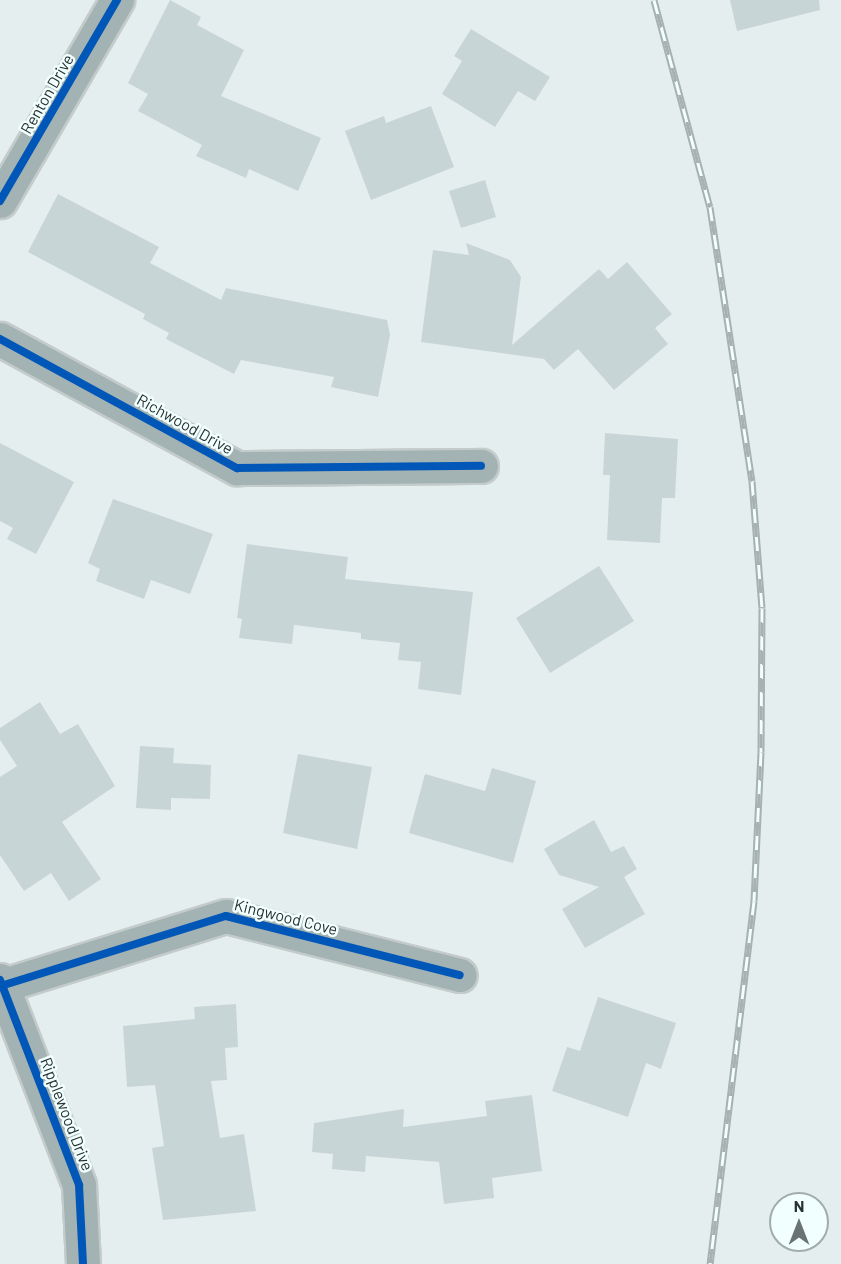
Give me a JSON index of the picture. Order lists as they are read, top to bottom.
{
  "streets": {
    "street": [
      "Renton Drive",
      "Richwood Drive",
      "Kingwood Cove",
      "Ripplewood Drive"
    ]
  },
  "crossings": [
    ["Kingwood Cove", "Ripplewood Drive"]
  ],
  "north": "top"
}
